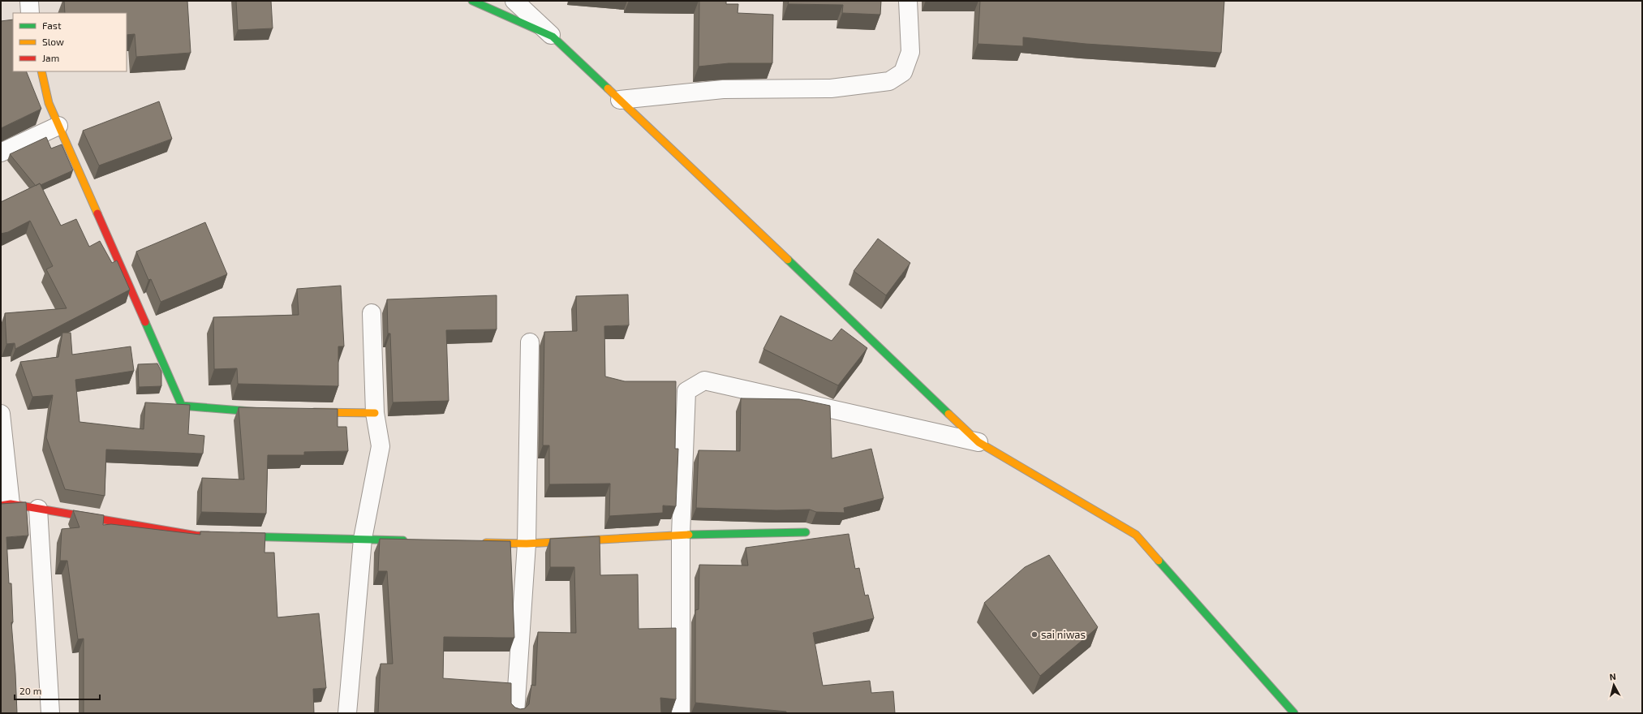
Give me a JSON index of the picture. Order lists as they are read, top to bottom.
{
  "places": ["sai niwas"],
  "legend": ["Fast", "Slow", "Jam"],
  "scale_bar": "20 m",
  "north": "top"
}
